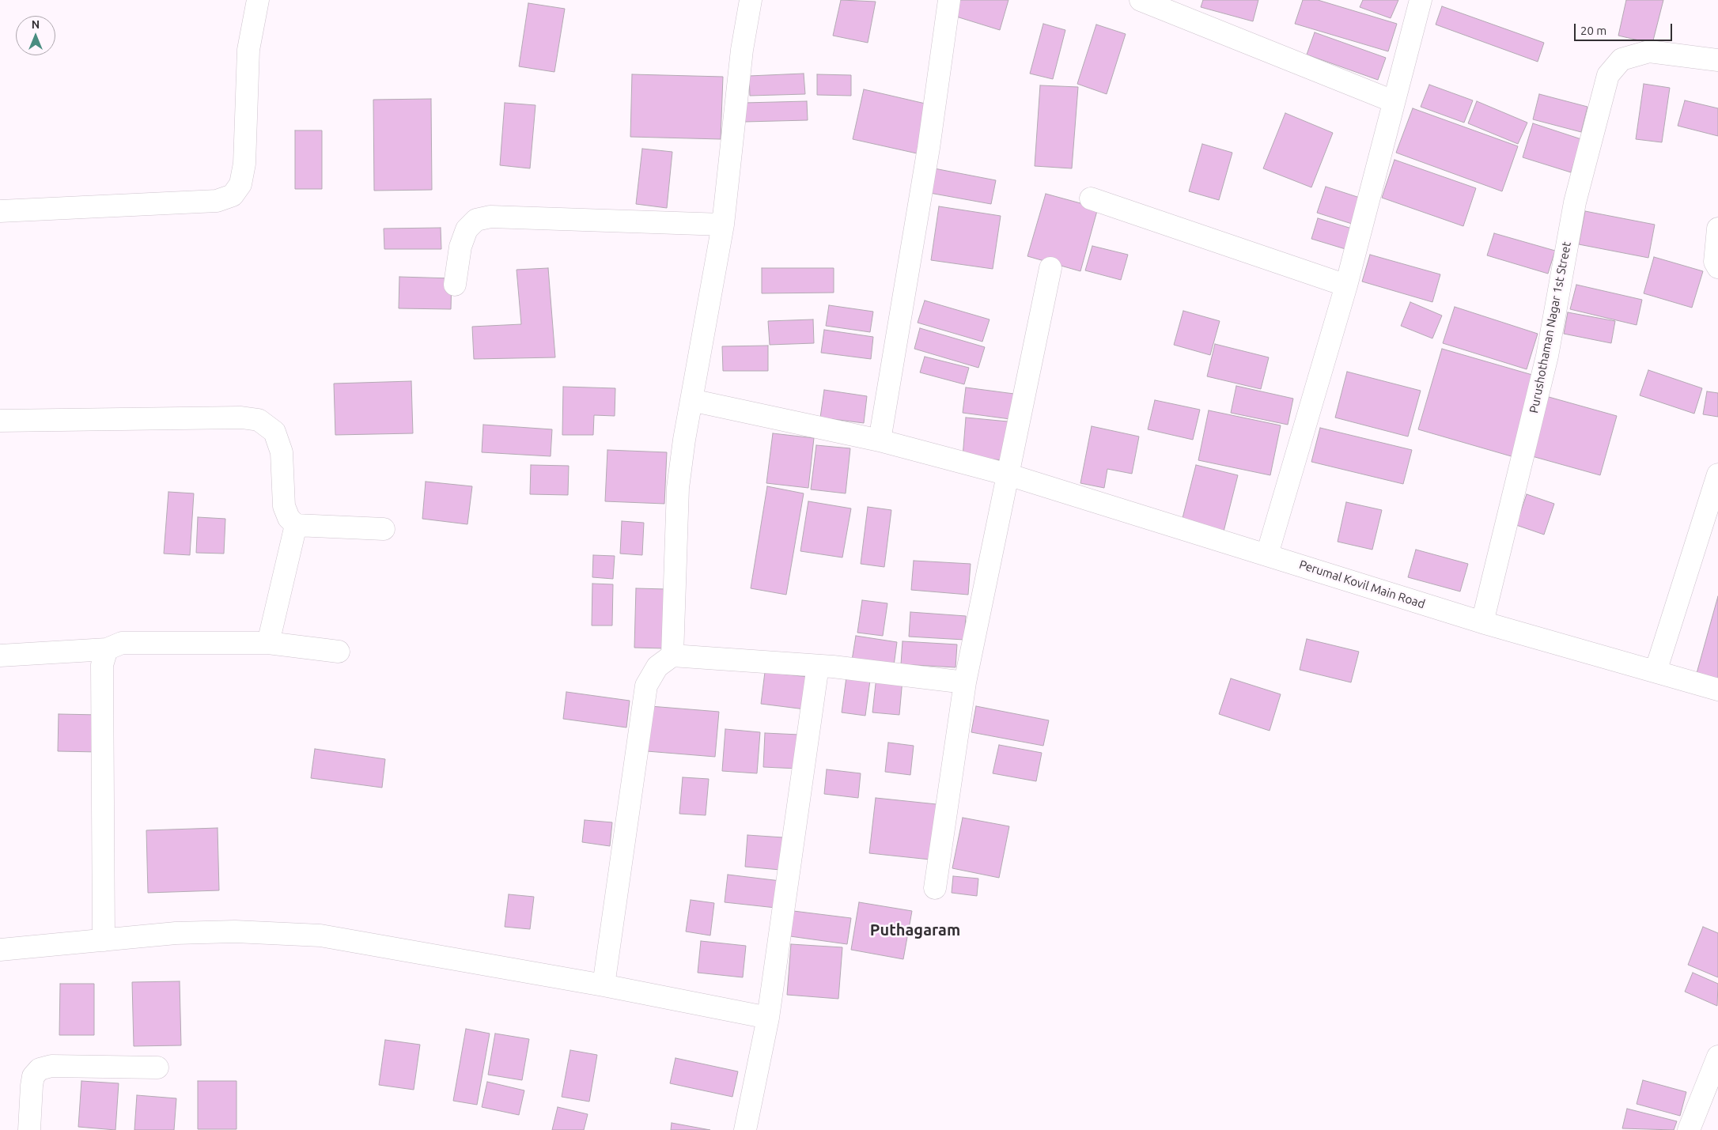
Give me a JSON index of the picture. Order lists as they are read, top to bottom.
{
  "streets": {
    "street": ["Purushothaman Nagar 1st Street", "Perumal Kovil Main Road"]
  },
  "crossings": [
    ["Purushothaman Nagar 1st Street", "Perumal Kovil Main Road"]
  ],
  "districts": ["Puthagaram"],
  "scale_bar": "20 m",
  "north": "top"
}
